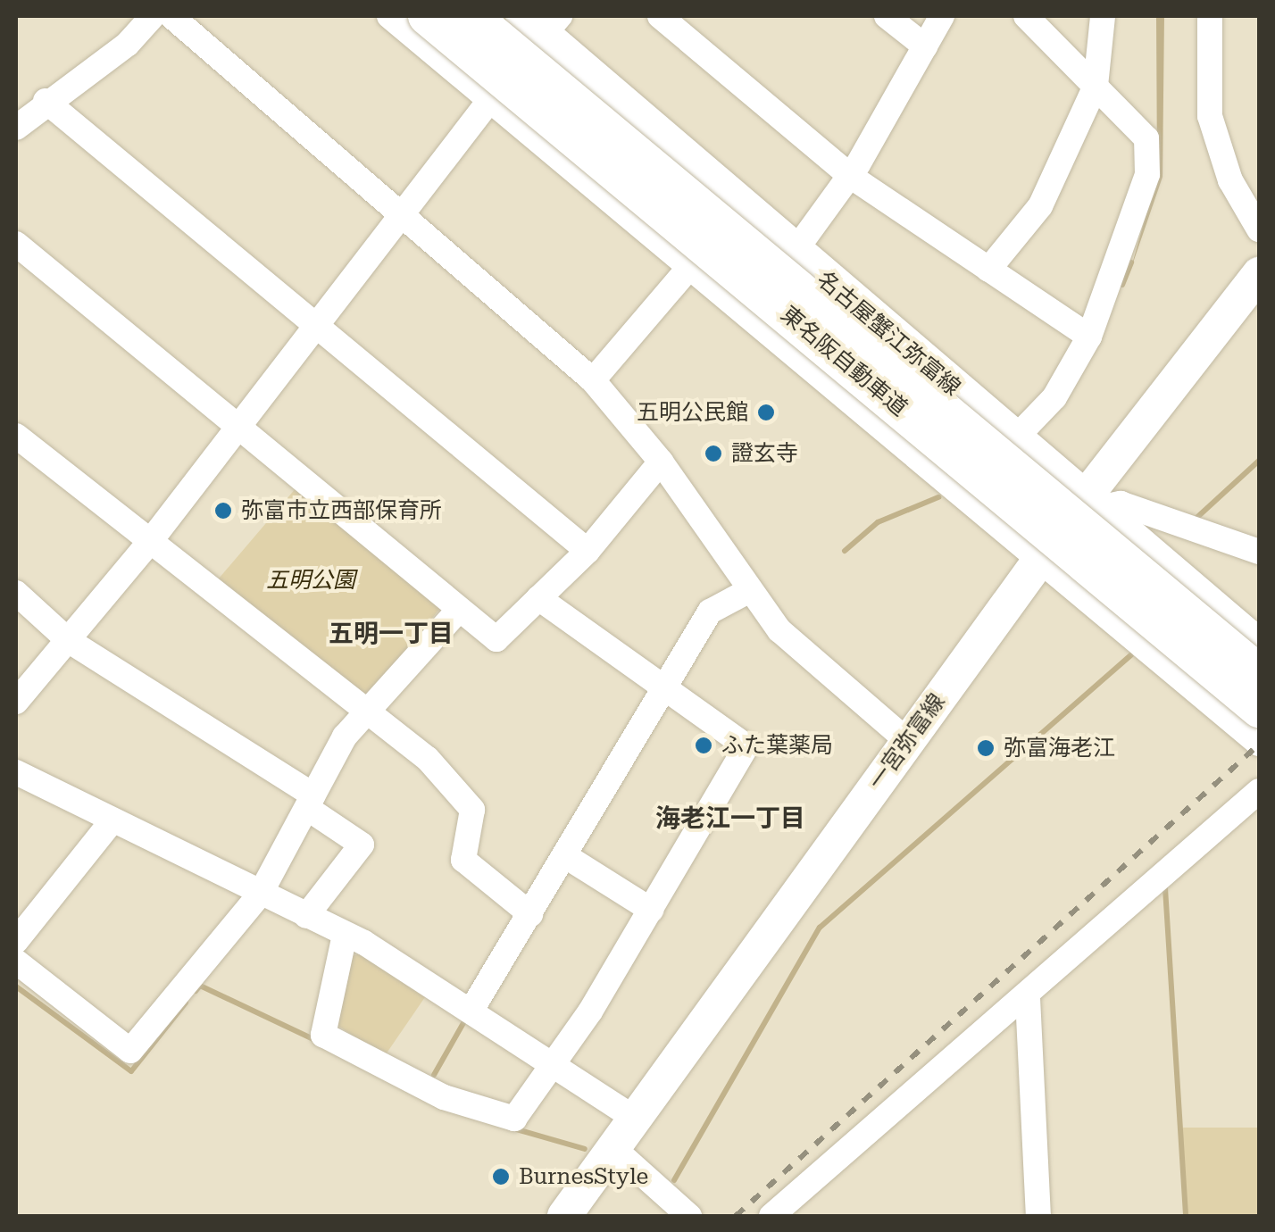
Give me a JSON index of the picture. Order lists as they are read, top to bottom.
{
  "streets": {
    "highway": ["東名阪自動車道"],
    "main road": ["名古屋蟹江弥富線", "一宮弥富線"]
  },
  "crossings": [
    ["名古屋蟹江弥富線", "一宮弥富線"]
  ],
  "districts": ["五明一丁目", "海老江一丁目"],
  "parks": ["五明公園"],
  "places": [
    "五明公民館",
    "證玄寺",
    "弥富市立西部保育所",
    "ふた葉薬局",
    "弥富海老江",
    "BurnesStyle"
  ]
}
